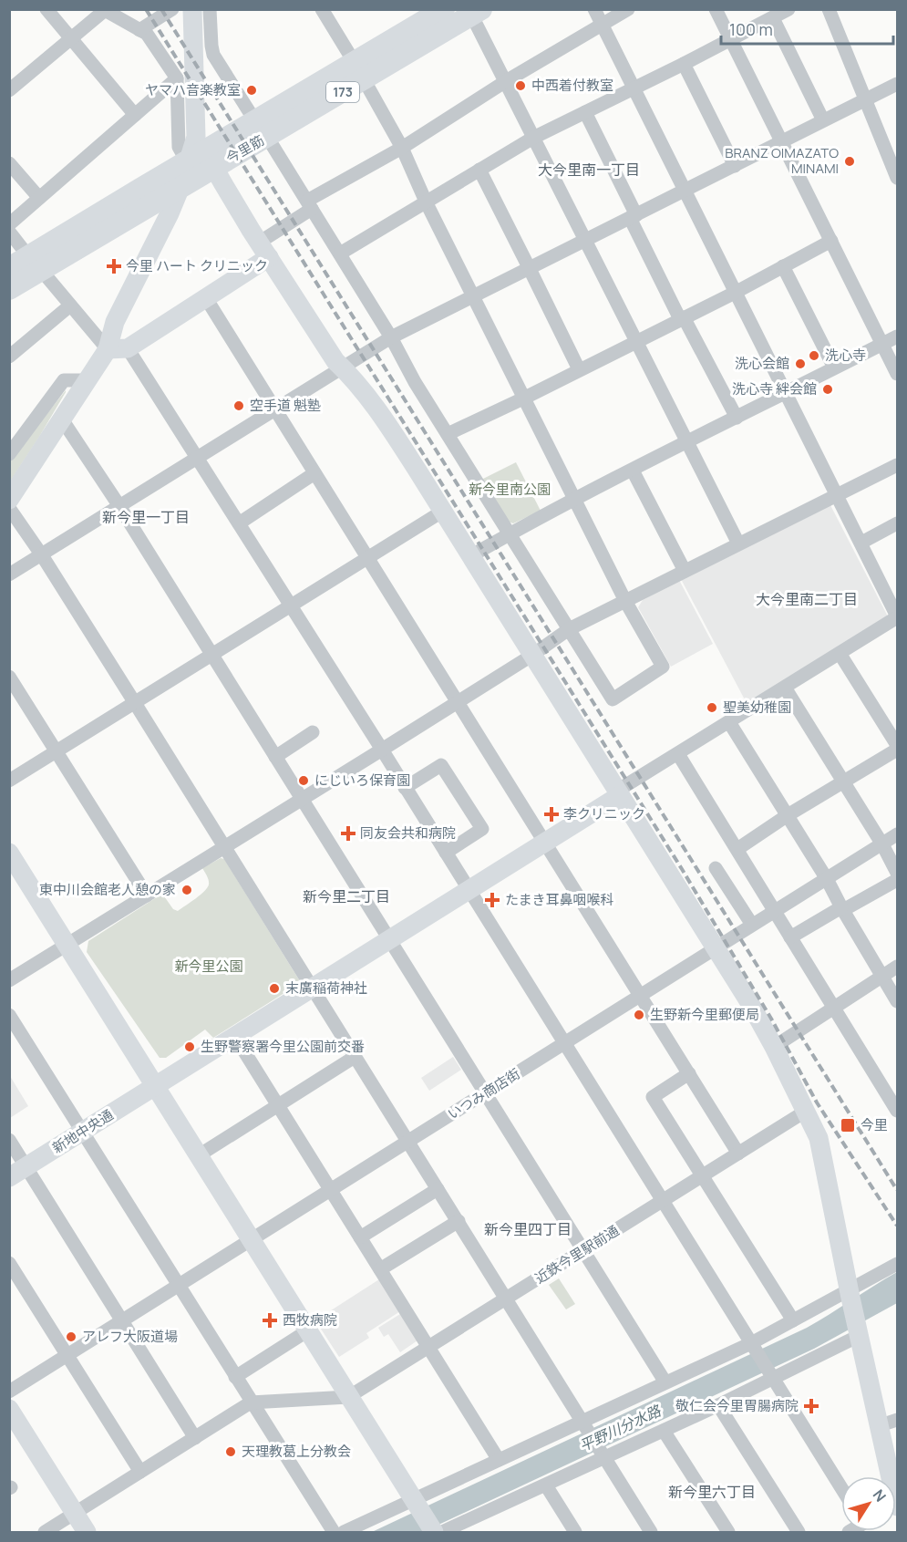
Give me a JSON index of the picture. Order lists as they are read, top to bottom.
{
  "streets": {
    "main road": ["173", "今里筋"],
    "street": ["いつみ商店街", "新地中央通", "近鉄今里駅前通"]
  },
  "districts": [
    "大今里南一丁目",
    "新今里一丁目",
    "大今里南二丁目",
    "新今里二丁目",
    "新今里四丁目",
    "新今里六丁目"
  ],
  "water": ["平野川分水路"],
  "parks": ["新今里南公園", "新今里公園"],
  "places": {
    "other": [
      "中西着付教室",
      "ヤマハ音楽教室",
      "BRANZ OIMAZATO MINAMI",
      "洗心寺",
      "洗心会館",
      "洗心寺 絆会館",
      "空手道 魁塾",
      "聖美幼稚園",
      "にじいろ保育園",
      "東中川会館老人憩の家",
      "末廣稲荷神社",
      "生野新今里郵便局",
      "生野警察署今里公園前交番",
      "アレフ大阪道場",
      "天理教葛上分教会"
    ],
    "health": [
      "今里 ハート クリニック",
      "李クリニック",
      "同友会共和病院",
      "たまき耳鼻咽喉科",
      "西牧病院",
      "敬仁会今里胃腸病院"
    ],
    "transit": ["今里"]
  },
  "scale_bar": "100 m",
  "north": "top right"
}
